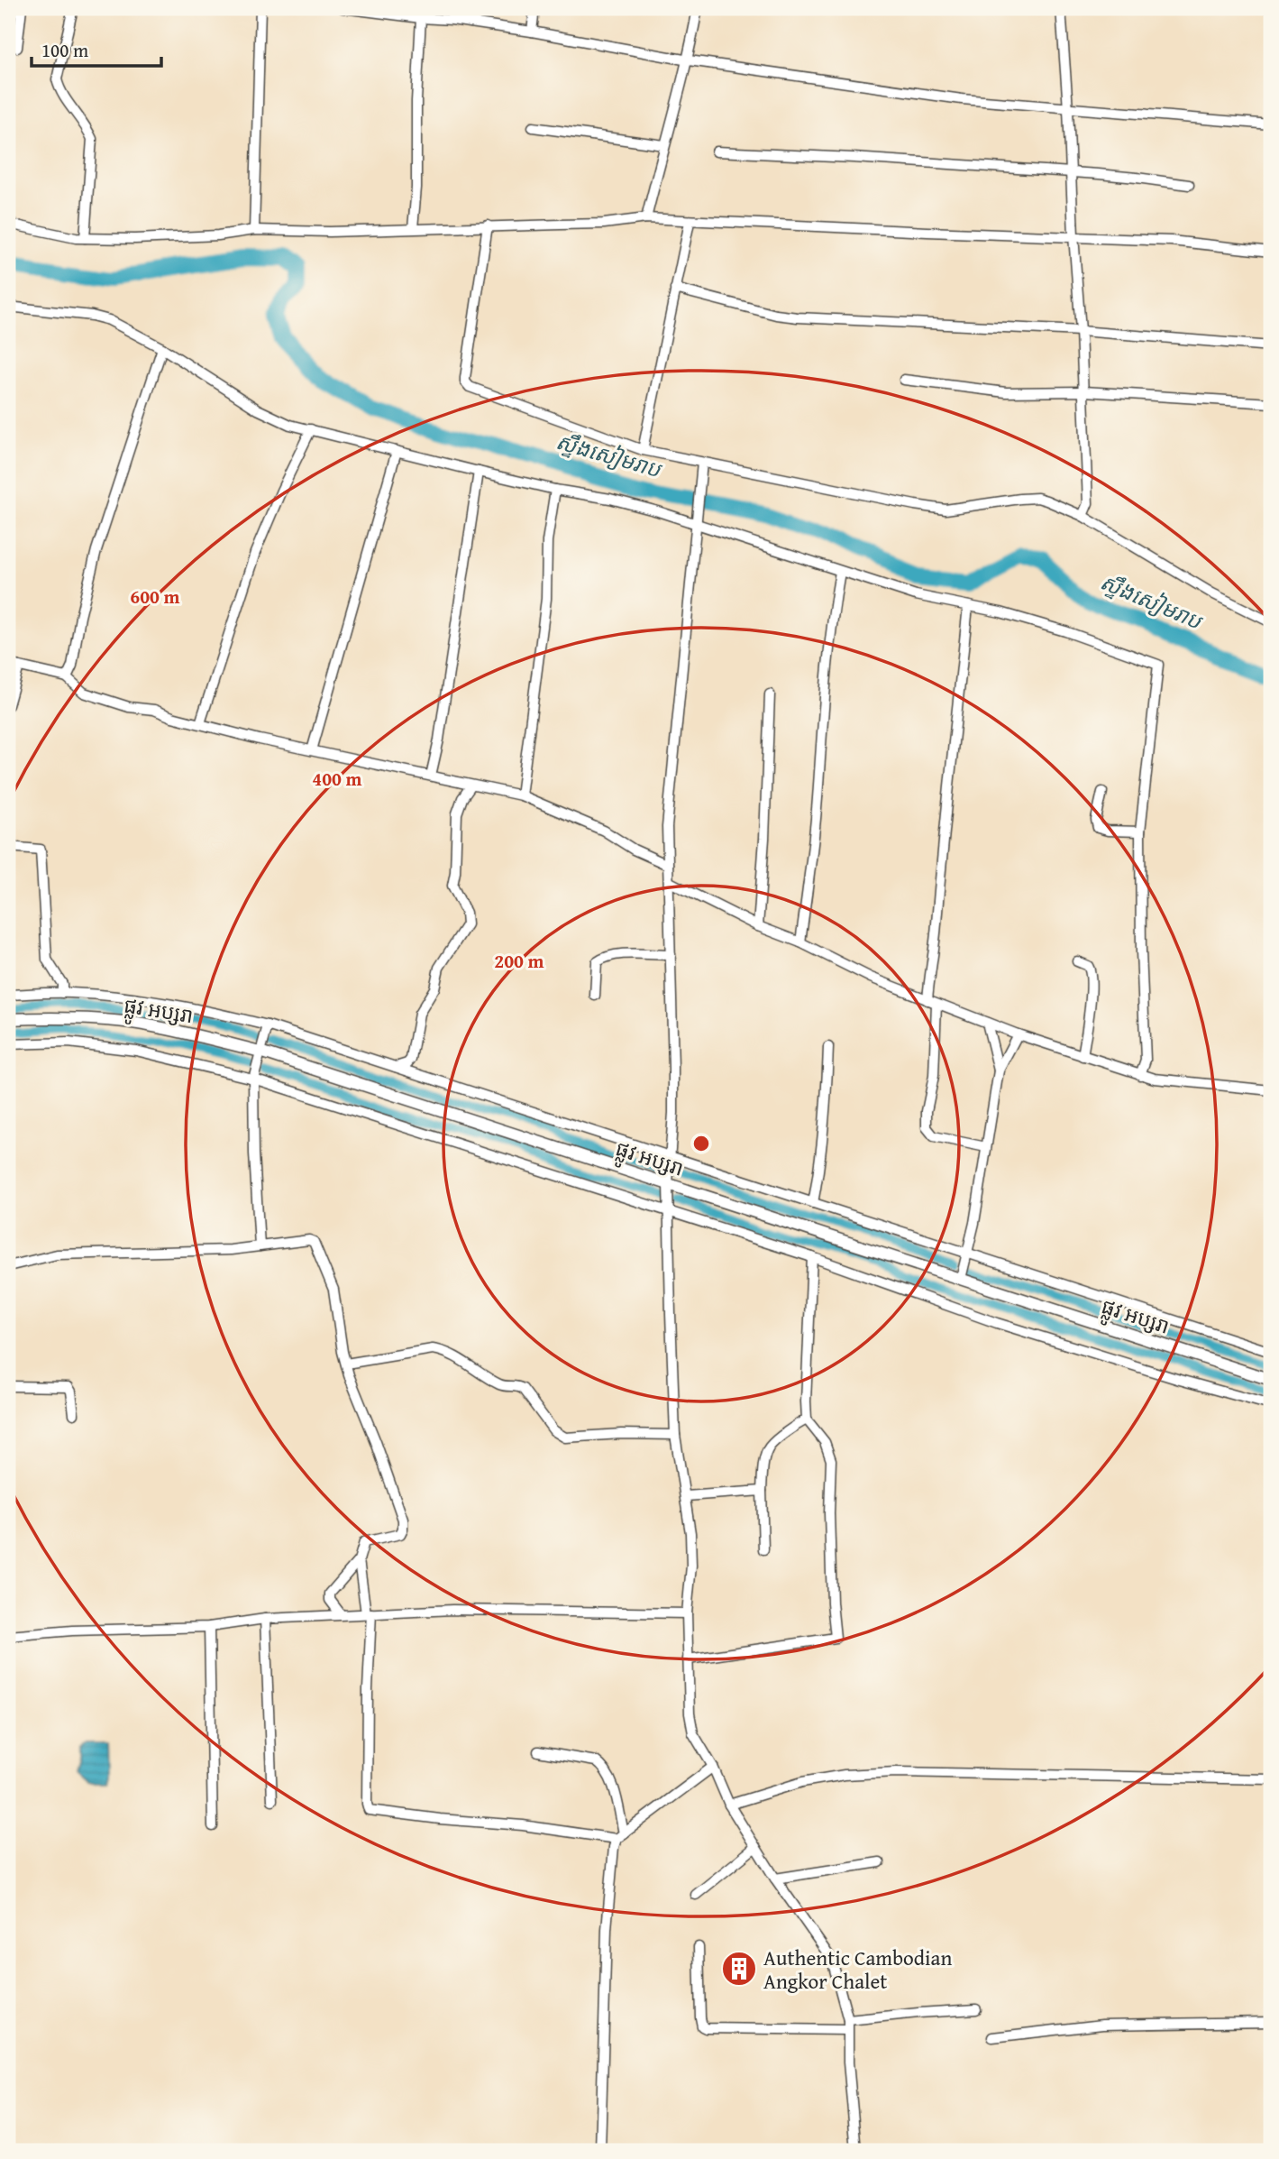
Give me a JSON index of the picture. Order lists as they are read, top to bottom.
{
  "streets": {
    "street": ["ផ្លូវ អប្សរា"]
  },
  "water": ["ស្ទឹងសៀមរាប"],
  "places": {
    "building": ["Authentic Cambodian Angkor Chalet"]
  },
  "scale_bar": "100 m",
  "rings": ["600 m", "400 m", "200 m"]
}
